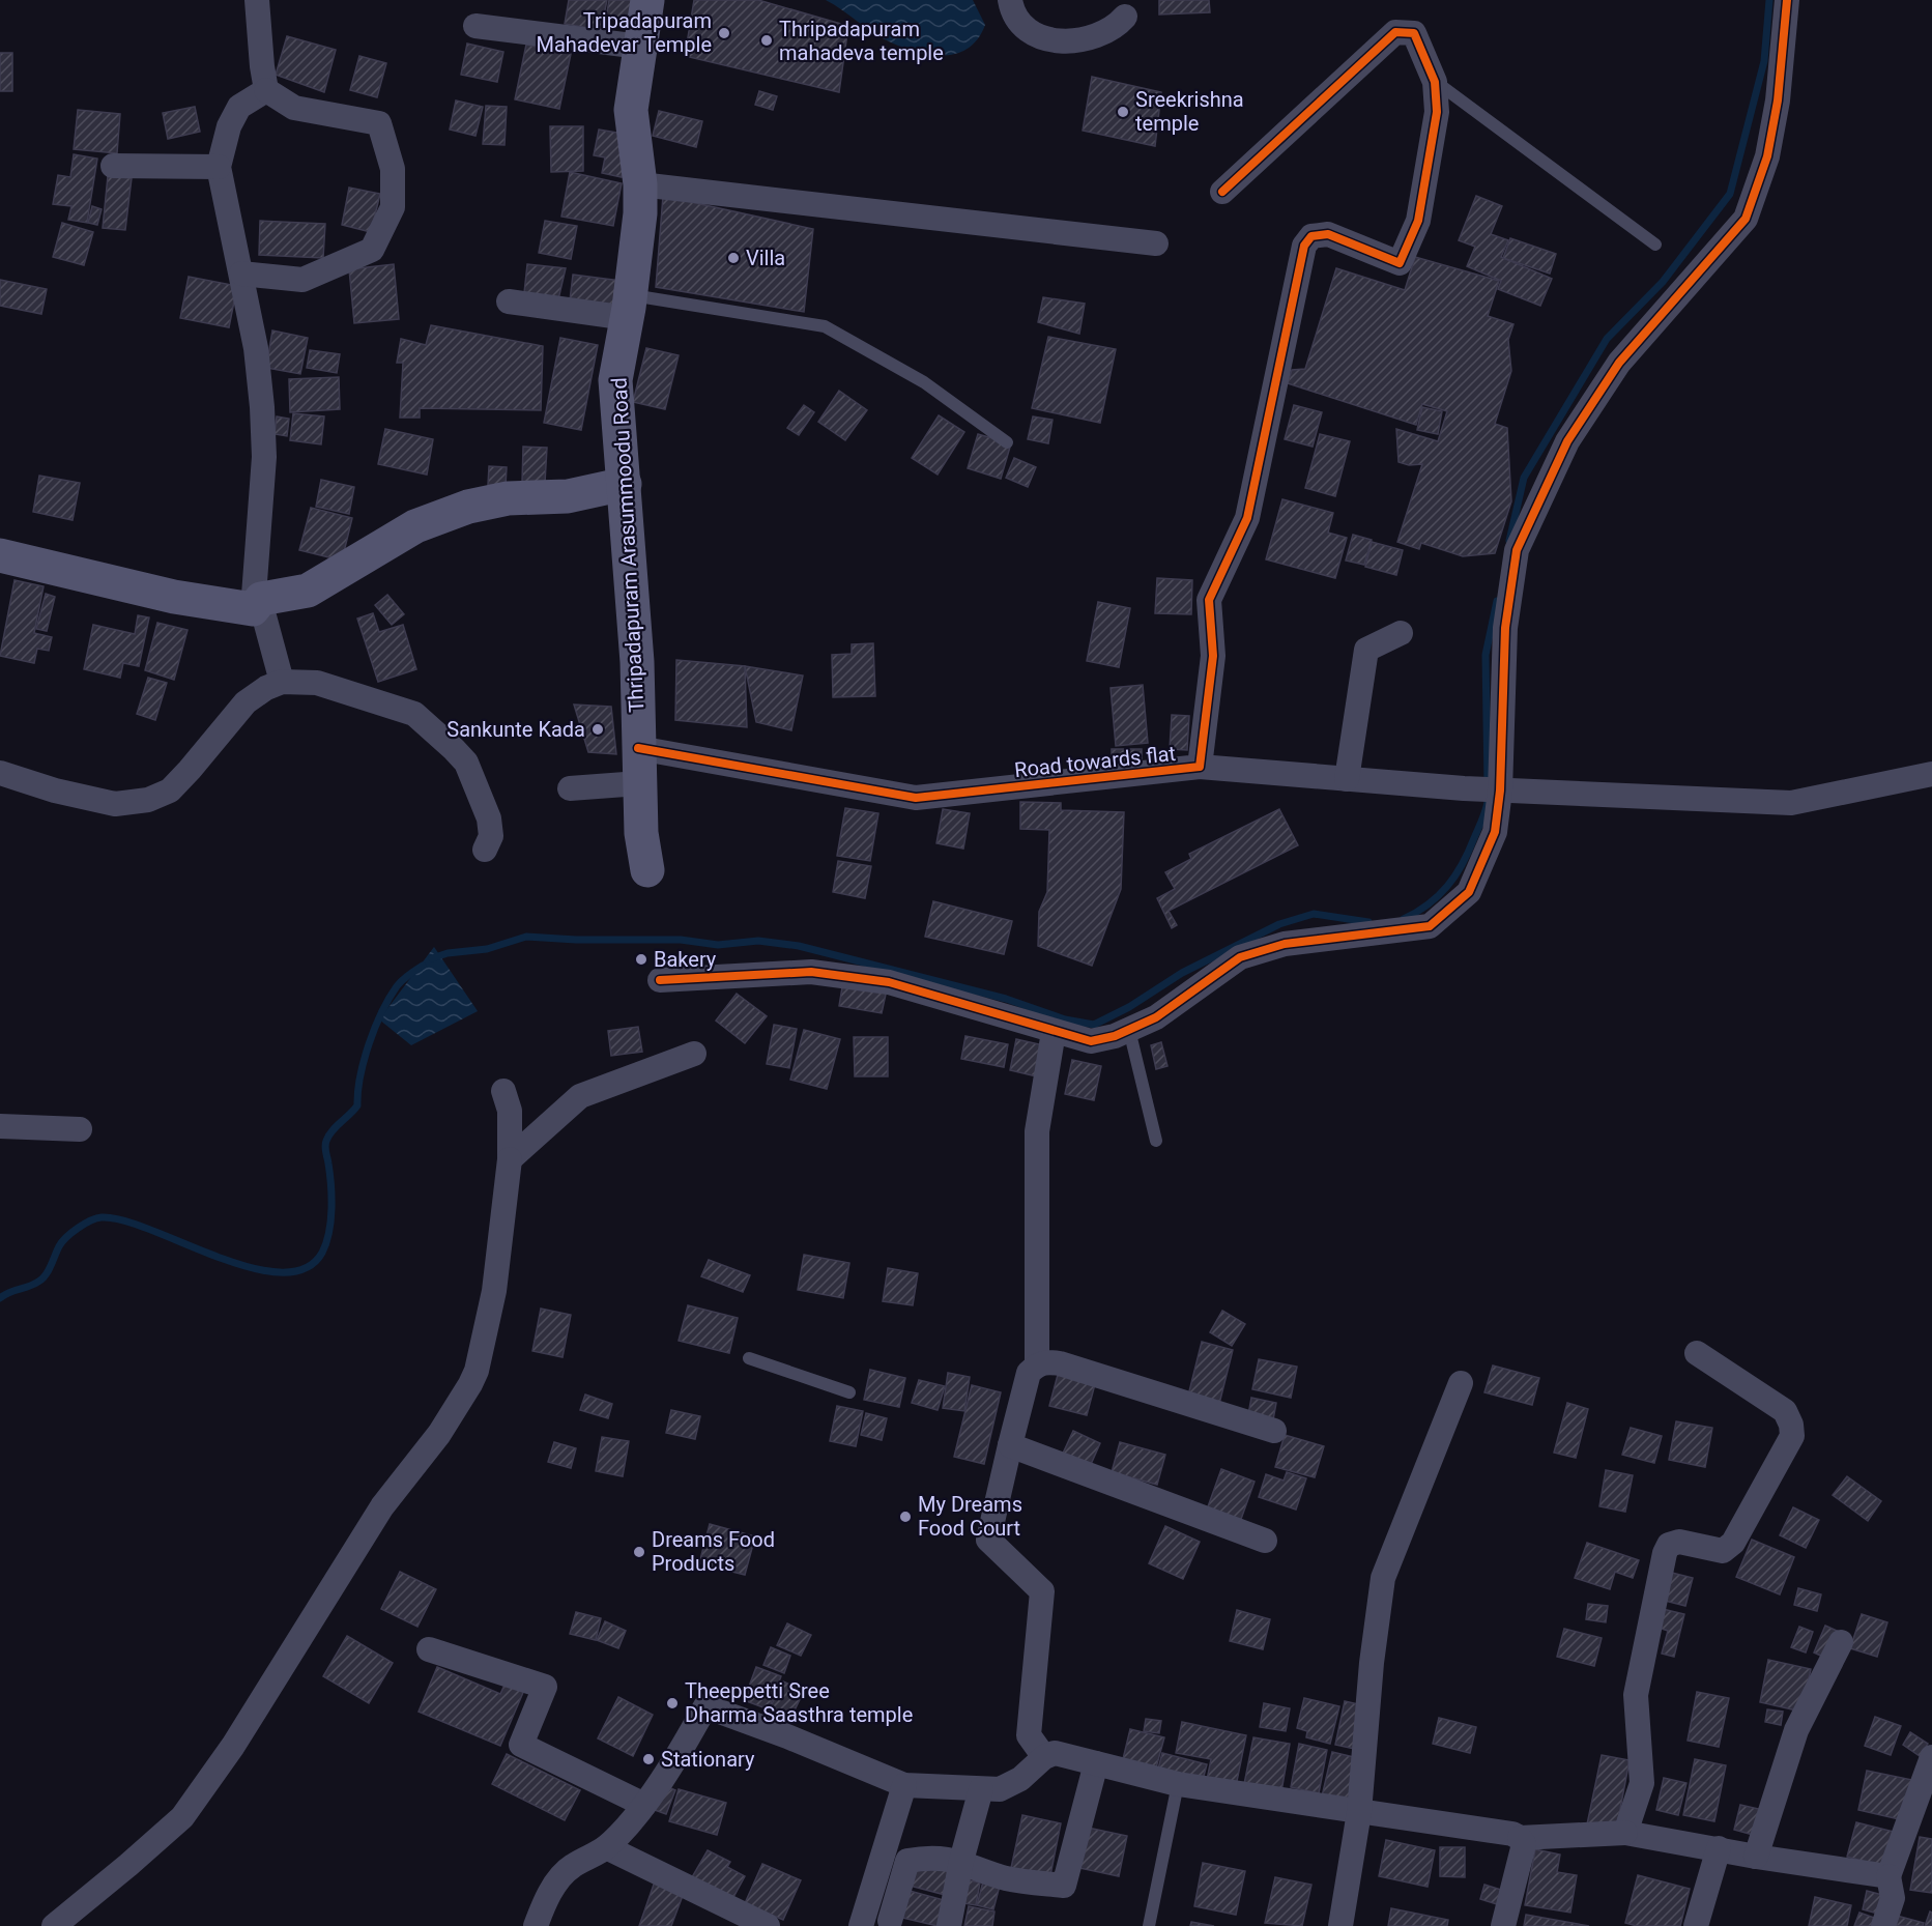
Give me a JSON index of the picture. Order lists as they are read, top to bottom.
{
  "streets": {
    "main road": ["Thripadapuram Arasummoodu Road"],
    "street": ["Road towards flat"]
  },
  "crossings": [
    ["Thripadapuram Arasummoodu Road", "Road towards flat"]
  ],
  "places": [
    "Tripadapuram Mahadevar Temple",
    "Thripadapuram mahadeva temple",
    "Sreekrishna temple",
    "Villa",
    "Sankunte Kada",
    "Bakery",
    "My Dreams Food Court",
    "Dreams Food Products",
    "Theeppetti Sree Dharma Saasthra temple",
    "Stationary"
  ]
}
